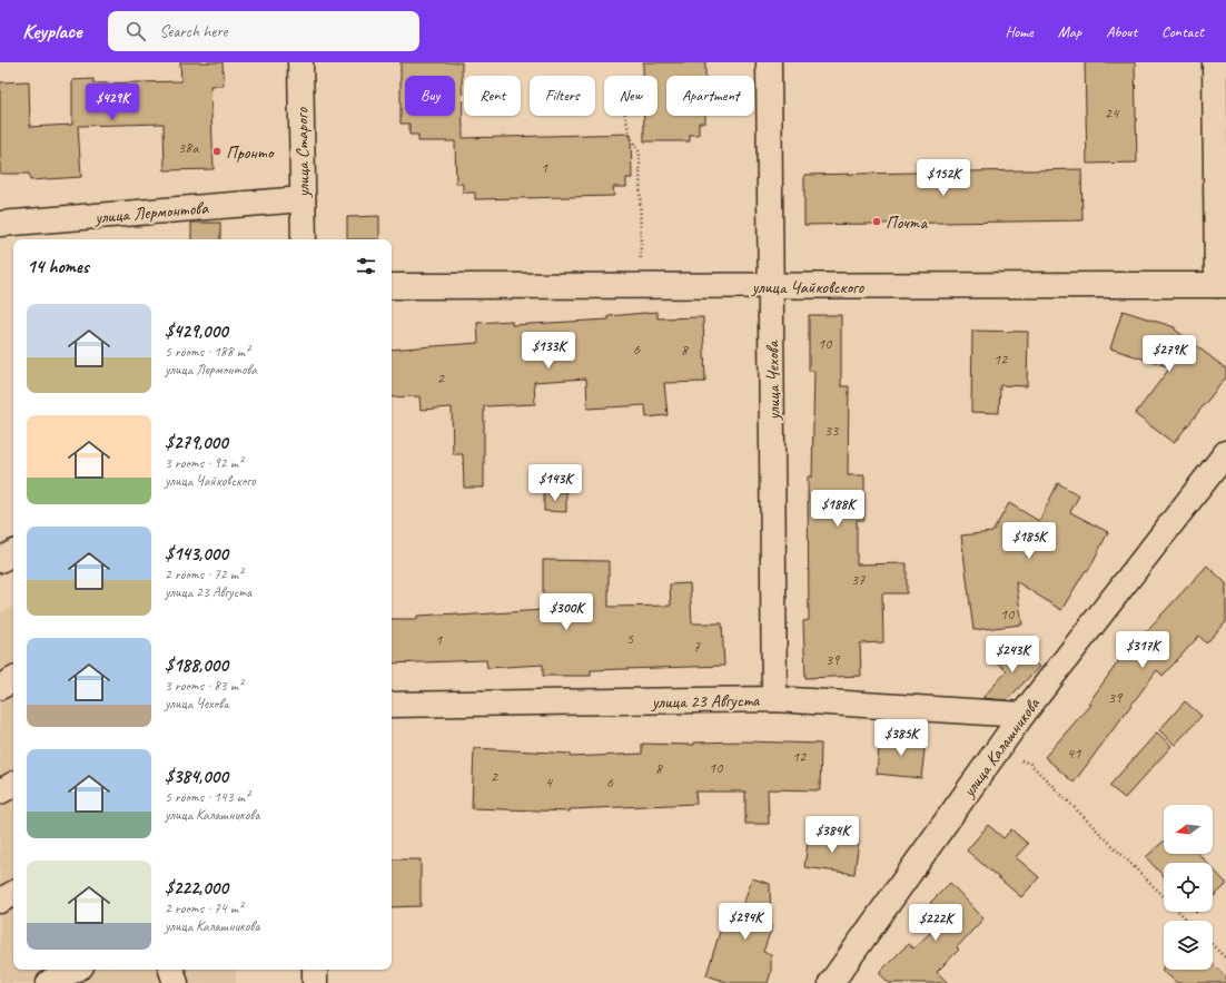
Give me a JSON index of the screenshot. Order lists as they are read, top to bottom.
{
  "streets": {
    "street": [
      "улица Старого",
      "улица Лермонтова",
      "улица Чайковского",
      "улица Чехова",
      "улица 23 Августа",
      "улица Калашникова"
    ]
  },
  "crossings": [
    ["улица Старого", "улица Лермонтова"],
    ["улица Чайковского", "улица Чехова"],
    ["улица Чехова", "улица 23 Августа"],
    ["улица 23 Августа", "улица Калашникова"]
  ],
  "places": ["Пронто", "Почта"],
  "house_numbers": [
    "24",
    "38а",
    "1",
    "10",
    "6",
    "8",
    "12",
    "2",
    "33",
    "37",
    "10",
    "5",
    "1",
    "7",
    "39",
    "39",
    "41",
    "12",
    "10",
    "8",
    "2",
    "4",
    "6"
  ],
  "north": "left",
  "page": {
    "header": "Keyplace",
    "search": "Search here",
    "nav": [
      "Home",
      "Map",
      "About",
      "Contact"
    ],
    "chip": [
      "Buy",
      "Rent",
      "Filters",
      "New",
      "Apartment"
    ],
    "price": [
      "$429K",
      "$152K",
      "$133K",
      "$279K",
      "$143K",
      "$188K",
      "$185K",
      "$300K",
      "$317K",
      "$243K",
      "$385K",
      "$384K",
      "$294K",
      "$222K"
    ],
    "heading": "14 homes",
    "list": [
      {
        "name": "$429,000",
        "note": "5 rooms · 188 m² · улица Лермонтова"
      },
      {
        "name": "$279,000",
        "note": "3 rooms · 92 m² · улица Чайковского"
      },
      {
        "name": "$143,000",
        "note": "2 rooms · 72 m² · улица 23 Августа"
      },
      {
        "name": "$188,000",
        "note": "3 rooms · 83 m² · улица Чехова"
      },
      {
        "name": "$384,000",
        "note": "5 rooms · 143 m² · улица Калашникова"
      },
      {
        "name": "$222,000",
        "note": "2 rooms · 74 m² · улица Калашникова"
      }
    ]
  }
}
